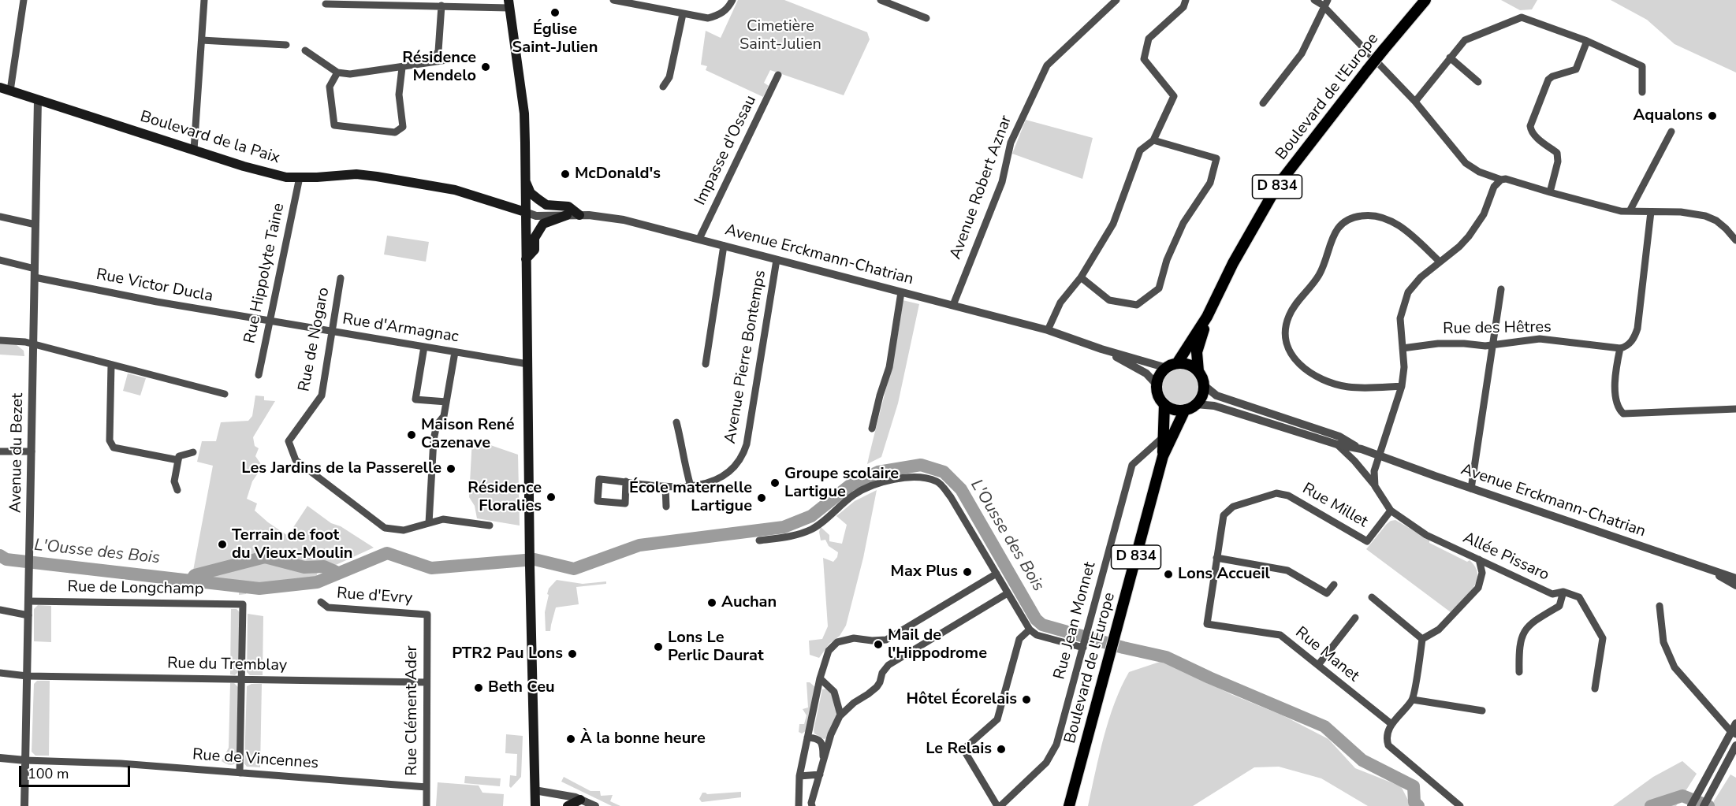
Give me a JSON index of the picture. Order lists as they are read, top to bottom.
{
  "streets": {
    "main road": ["Boulevard de l'Europe", "Boulevard de la Paix", "D 834"],
    "street": [
      "Impasse d'Ossau",
      "Avenue Robert Aznar",
      "Avenue Erckmann-Chatrian",
      "Rue Hippolyte Taine",
      "Rue Victor Ducla",
      "Rue d'Armagnac",
      "Rue des Hêtres",
      "Rue de Nogaro",
      "Avenue Pierre Bontemps",
      "Avenue du Bezet",
      "Rue Millet",
      "Allée Pissaro",
      "Rue de Longchamp",
      "Rue d'Evry",
      "Rue Jean Monnet",
      "Rue Manet",
      "Rue du Tremblay",
      "Rue Clément Ader",
      "Rue de Vincennes"
    ]
  },
  "crossings": [
    ["Boulevard de l'Europe", "Avenue Erckmann-Chatrian"],
    ["Boulevard de l'Europe", "Rue Jean Monnet"],
    ["Boulevard de la Paix", "Avenue Erckmann-Chatrian"],
    ["Boulevard de la Paix", "Rue Hippolyte Taine"],
    ["Boulevard de la Paix", "Avenue du Bezet"],
    ["Impasse d'Ossau", "Avenue Erckmann-Chatrian"],
    ["Avenue Robert Aznar", "Avenue Erckmann-Chatrian"],
    ["Avenue Erckmann-Chatrian", "Avenue Pierre Bontemps"],
    ["Avenue Erckmann-Chatrian", "Allée Pissaro"],
    ["Rue Hippolyte Taine", "Rue Victor Ducla"],
    ["Rue Hippolyte Taine", "Rue d'Armagnac"],
    ["Rue Victor Ducla", "Rue d'Armagnac"],
    ["Rue Victor Ducla", "Avenue du Bezet"],
    ["Rue d'Armagnac", "Rue de Nogaro"],
    ["Avenue du Bezet", "Rue de Longchamp"],
    ["Avenue du Bezet", "Rue du Tremblay"],
    ["Avenue du Bezet", "Rue de Vincennes"],
    ["Rue Millet", "Allée Pissaro"],
    ["Rue Millet", "Rue Manet"],
    ["Rue de Longchamp", "Rue du Tremblay"],
    ["Rue d'Evry", "Rue Clément Ader"],
    ["Rue du Tremblay", "Rue Clément Ader"],
    ["Rue Clément Ader", "Rue de Vincennes"]
  ],
  "water": ["L'Ousse des Bois"],
  "parks": ["Cimetière Saint-Julien"],
  "places": [
    "Église Saint-Julien",
    "Résidence Mendelo",
    "Aqualons",
    "McDonald's",
    "Maison René Cazenave",
    "Les Jardins de la Passerelle",
    "Groupe scolaire Lartigue",
    "Résidence Floralies",
    "École maternelle Lartigue",
    "Terrain de foot du Vieux-Moulin",
    "Max Plus",
    "Lons Accueil",
    "Auchan",
    "Mail de l'Hippodrome",
    "Lons Le Perlic Daurat",
    "PTR2 Pau Lons",
    "Beth Ceu",
    "Hôtel Écorelais",
    "À la bonne heure",
    "Le Relais"
  ],
  "scale_bar": "100 m"
}
